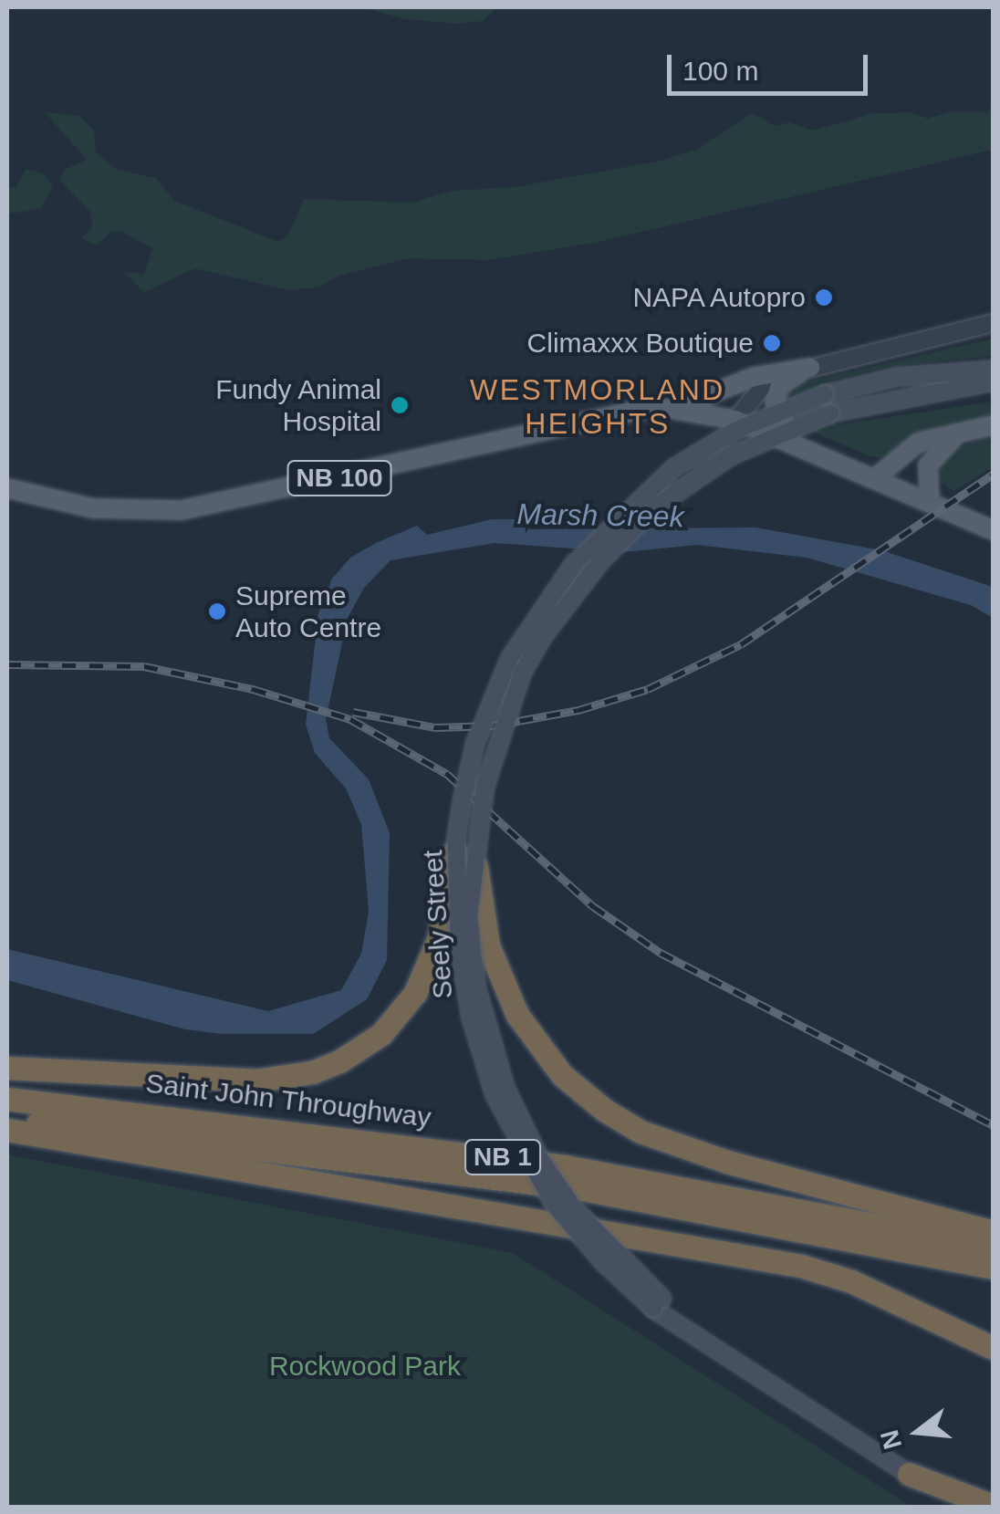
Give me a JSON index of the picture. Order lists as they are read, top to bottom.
{
  "streets": {
    "highway": ["Saint John Throughway", "NB 1"],
    "main road": ["NB 100", "Seely Street"]
  },
  "districts": ["WESTMORLAND HEIGHTS"],
  "water": ["Marsh Creek"],
  "parks": ["Rockwood Park"],
  "places": [
    "NAPA Autopro",
    "Climaxxx Boutique",
    "Fundy Animal Hospital",
    "Supreme Auto Centre"
  ],
  "scale_bar": "100 m",
  "north": "left"
}
